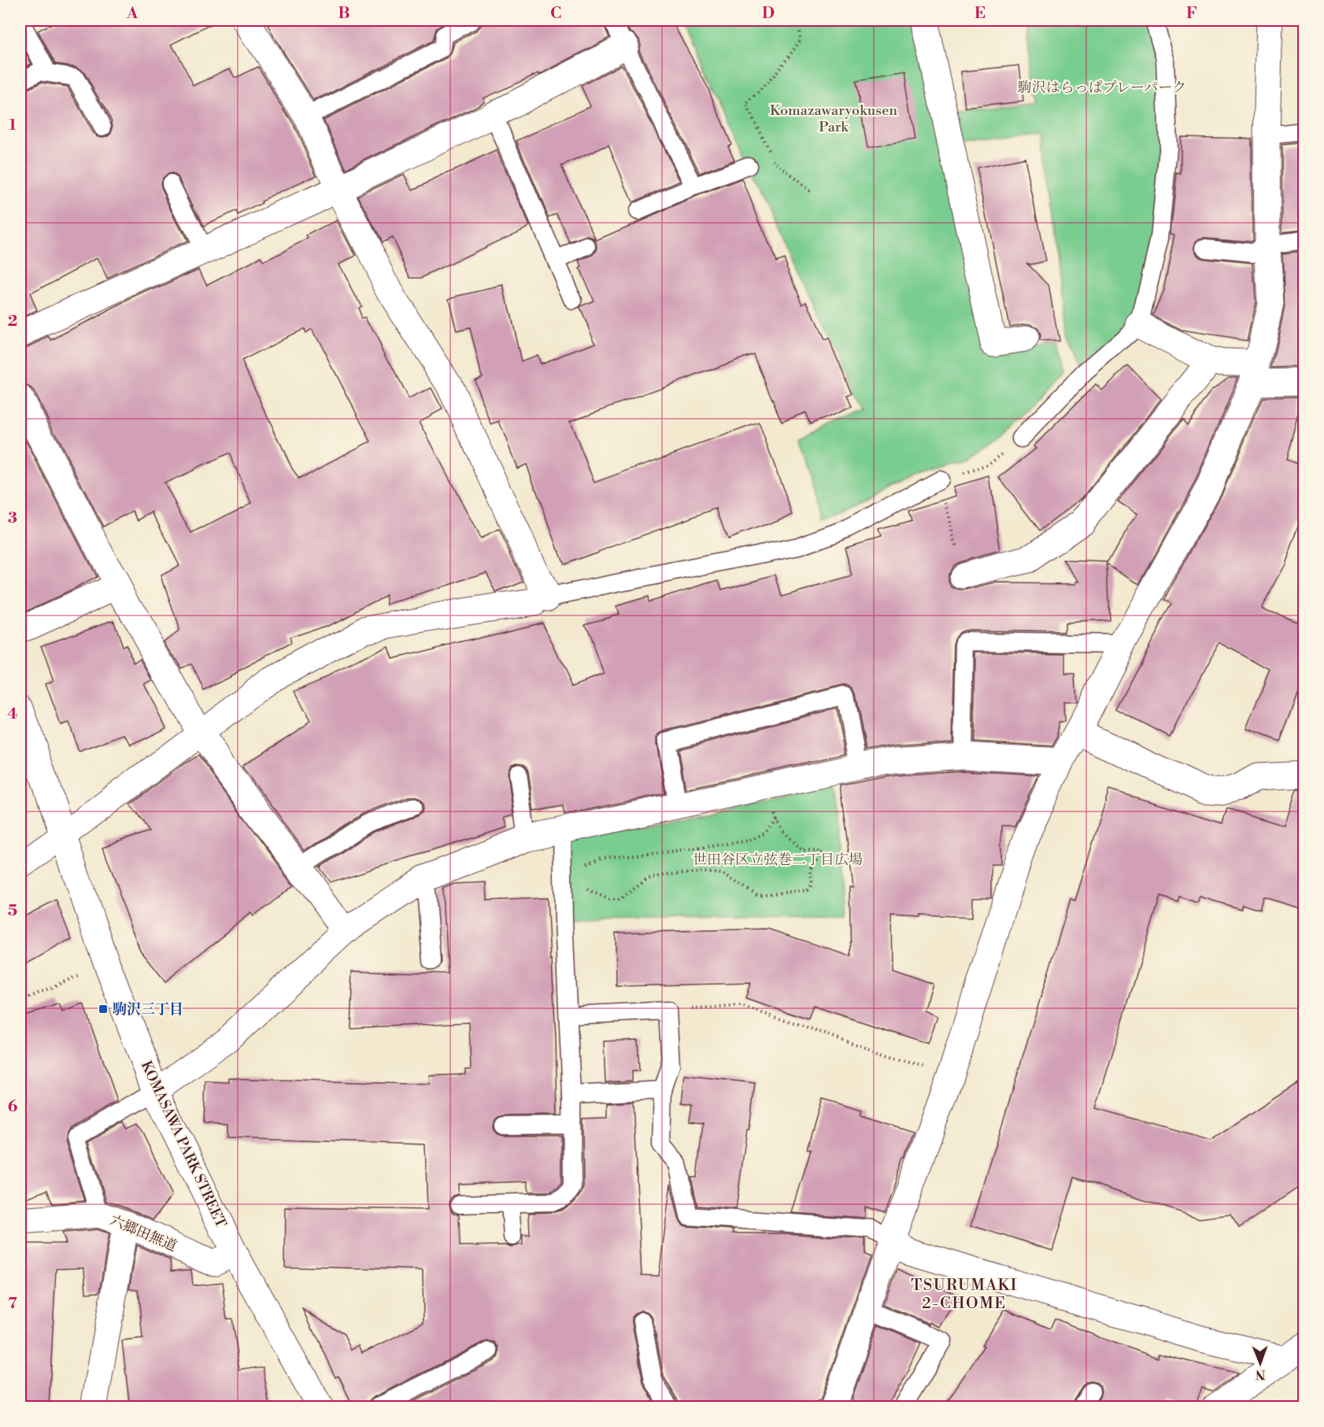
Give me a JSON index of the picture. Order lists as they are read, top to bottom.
{
  "streets": {
    "street": ["KOMASAWA PARK STREET", "六郷田無道"]
  },
  "crossings": [
    ["KOMASAWA PARK STREET", "六郷田無道"]
  ],
  "districts": ["TSURUMAKI 2-CHOME"],
  "parks": ["駒沢はらっぱプレーパーク", "Komazawaryokusen Park", "世田谷区立弦巻二丁目広場"],
  "places": {
    "transit": ["駒沢三丁目"]
  },
  "north": "bottom",
  "grid": {
    "columns": [
      "A",
      "B",
      "C",
      "D",
      "E",
      "F"
    ],
    "rows": [
      "1",
      "2",
      "3",
      "4",
      "5",
      "6",
      "7"
    ]
  }
}
